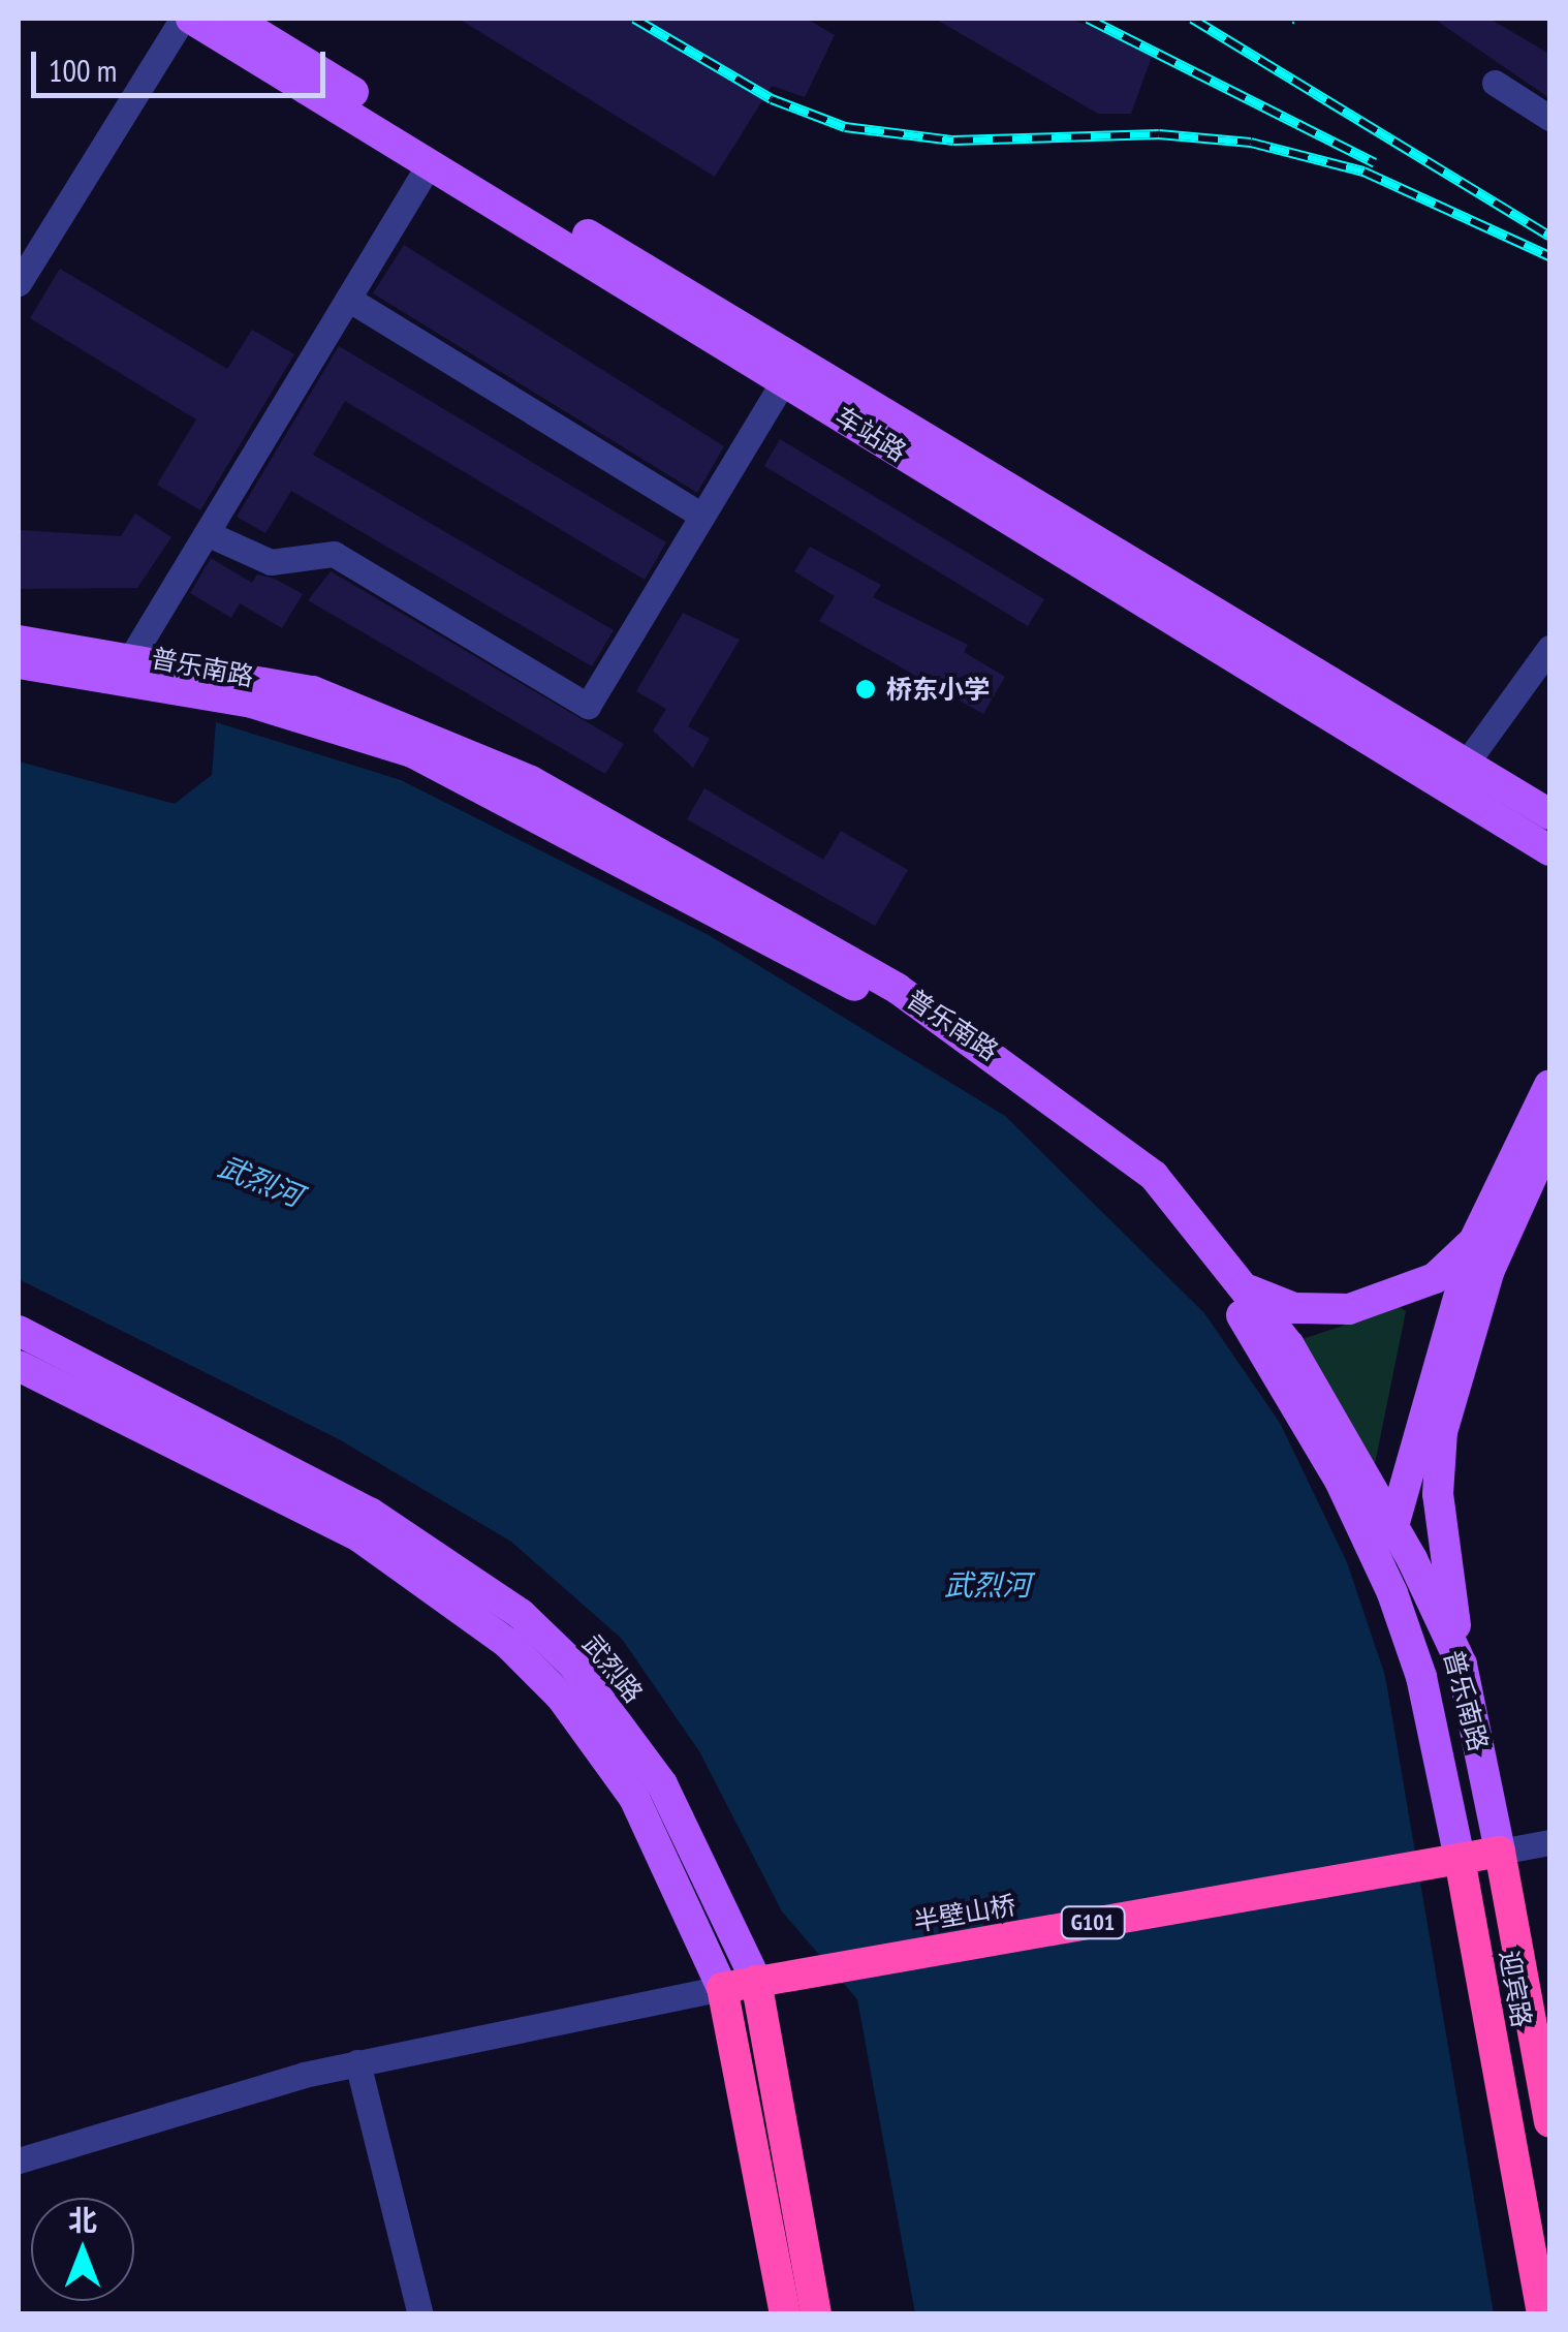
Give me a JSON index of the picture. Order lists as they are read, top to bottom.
{
  "streets": {
    "highway": [
      "武烈路",
      "半壁山桥",
      "G101",
      "迎宾路"
    ],
    "main road": ["车站路", "普乐南路"]
  },
  "crossings": [
    ["普乐南路", "半壁山桥"],
    ["普乐南路", "G101"],
    ["普乐南路", "迎宾路"],
    ["武烈路", "半壁山桥"],
    ["武烈路", "G101"],
    ["半壁山桥", "G101"],
    ["半壁山桥", "迎宾路"],
    ["G101", "迎宾路"]
  ],
  "water": ["武烈河"],
  "places": ["桥东小学"],
  "scale_bar": "100 m",
  "north": "top"
}
